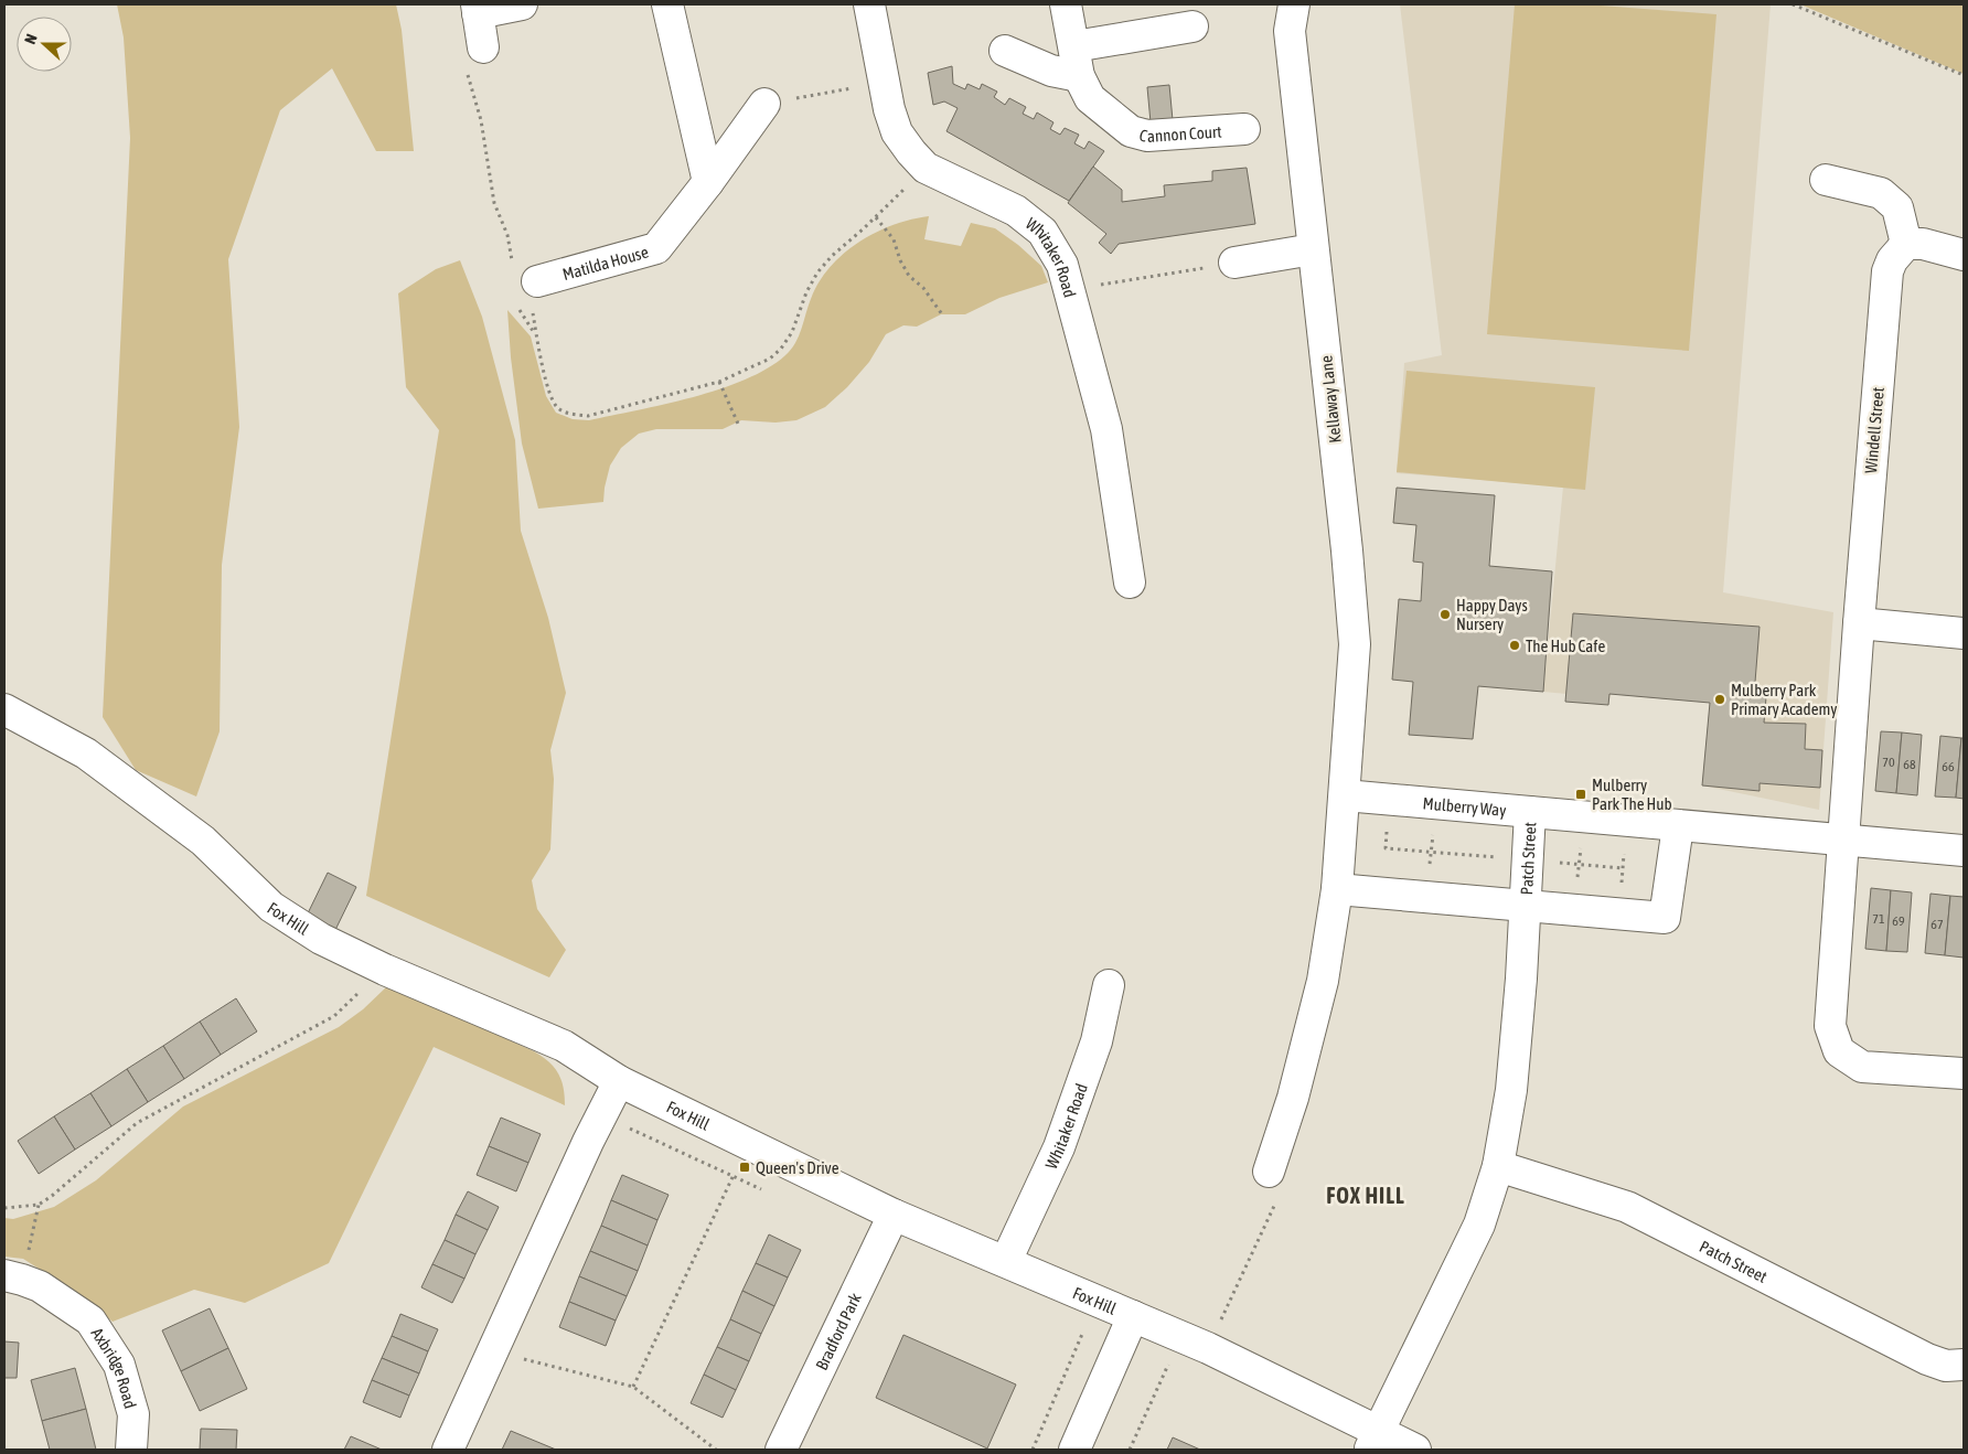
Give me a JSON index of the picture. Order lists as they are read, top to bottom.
{
  "streets": {
    "street": [
      "Cannon Court",
      "Whitaker Road",
      "Matilda House",
      "Kellaway Lane",
      "Windell Street",
      "Mulberry Way",
      "Patch Street",
      "Fox Hill",
      "Bradford Park",
      "Axbridge Road"
    ]
  },
  "crossings": [
    ["Whitaker Road", "Fox Hill"],
    ["Kellaway Lane", "Mulberry Way"],
    ["Windell Street", "Mulberry Way"],
    ["Mulberry Way", "Patch Street"],
    ["Patch Street", "Fox Hill"],
    ["Fox Hill", "Bradford Park"]
  ],
  "districts": ["FOX HILL"],
  "places": {
    "other": ["Happy Days Nursery", "The Hub Cafe", "Mulberry Park Primary Academy"],
    "transit": ["Mulberry Park The Hub", "Queen's Drive"]
  },
  "house_numbers": [
    "70",
    "68",
    "66",
    "71",
    "69",
    "67"
  ],
  "north": "left"
}
